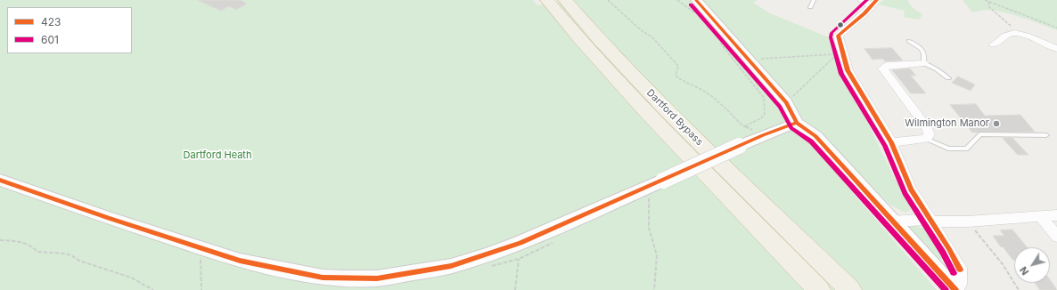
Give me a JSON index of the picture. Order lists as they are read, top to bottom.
{
  "streets": {
    "highway": ["Dartford Bypass"]
  },
  "parks": ["Dartford Heath"],
  "places": ["Wilmington Manor"],
  "lines": ["transit line 423", "transit line 601"],
  "legend": ["423", "601"],
  "north": "bottom left"
}
